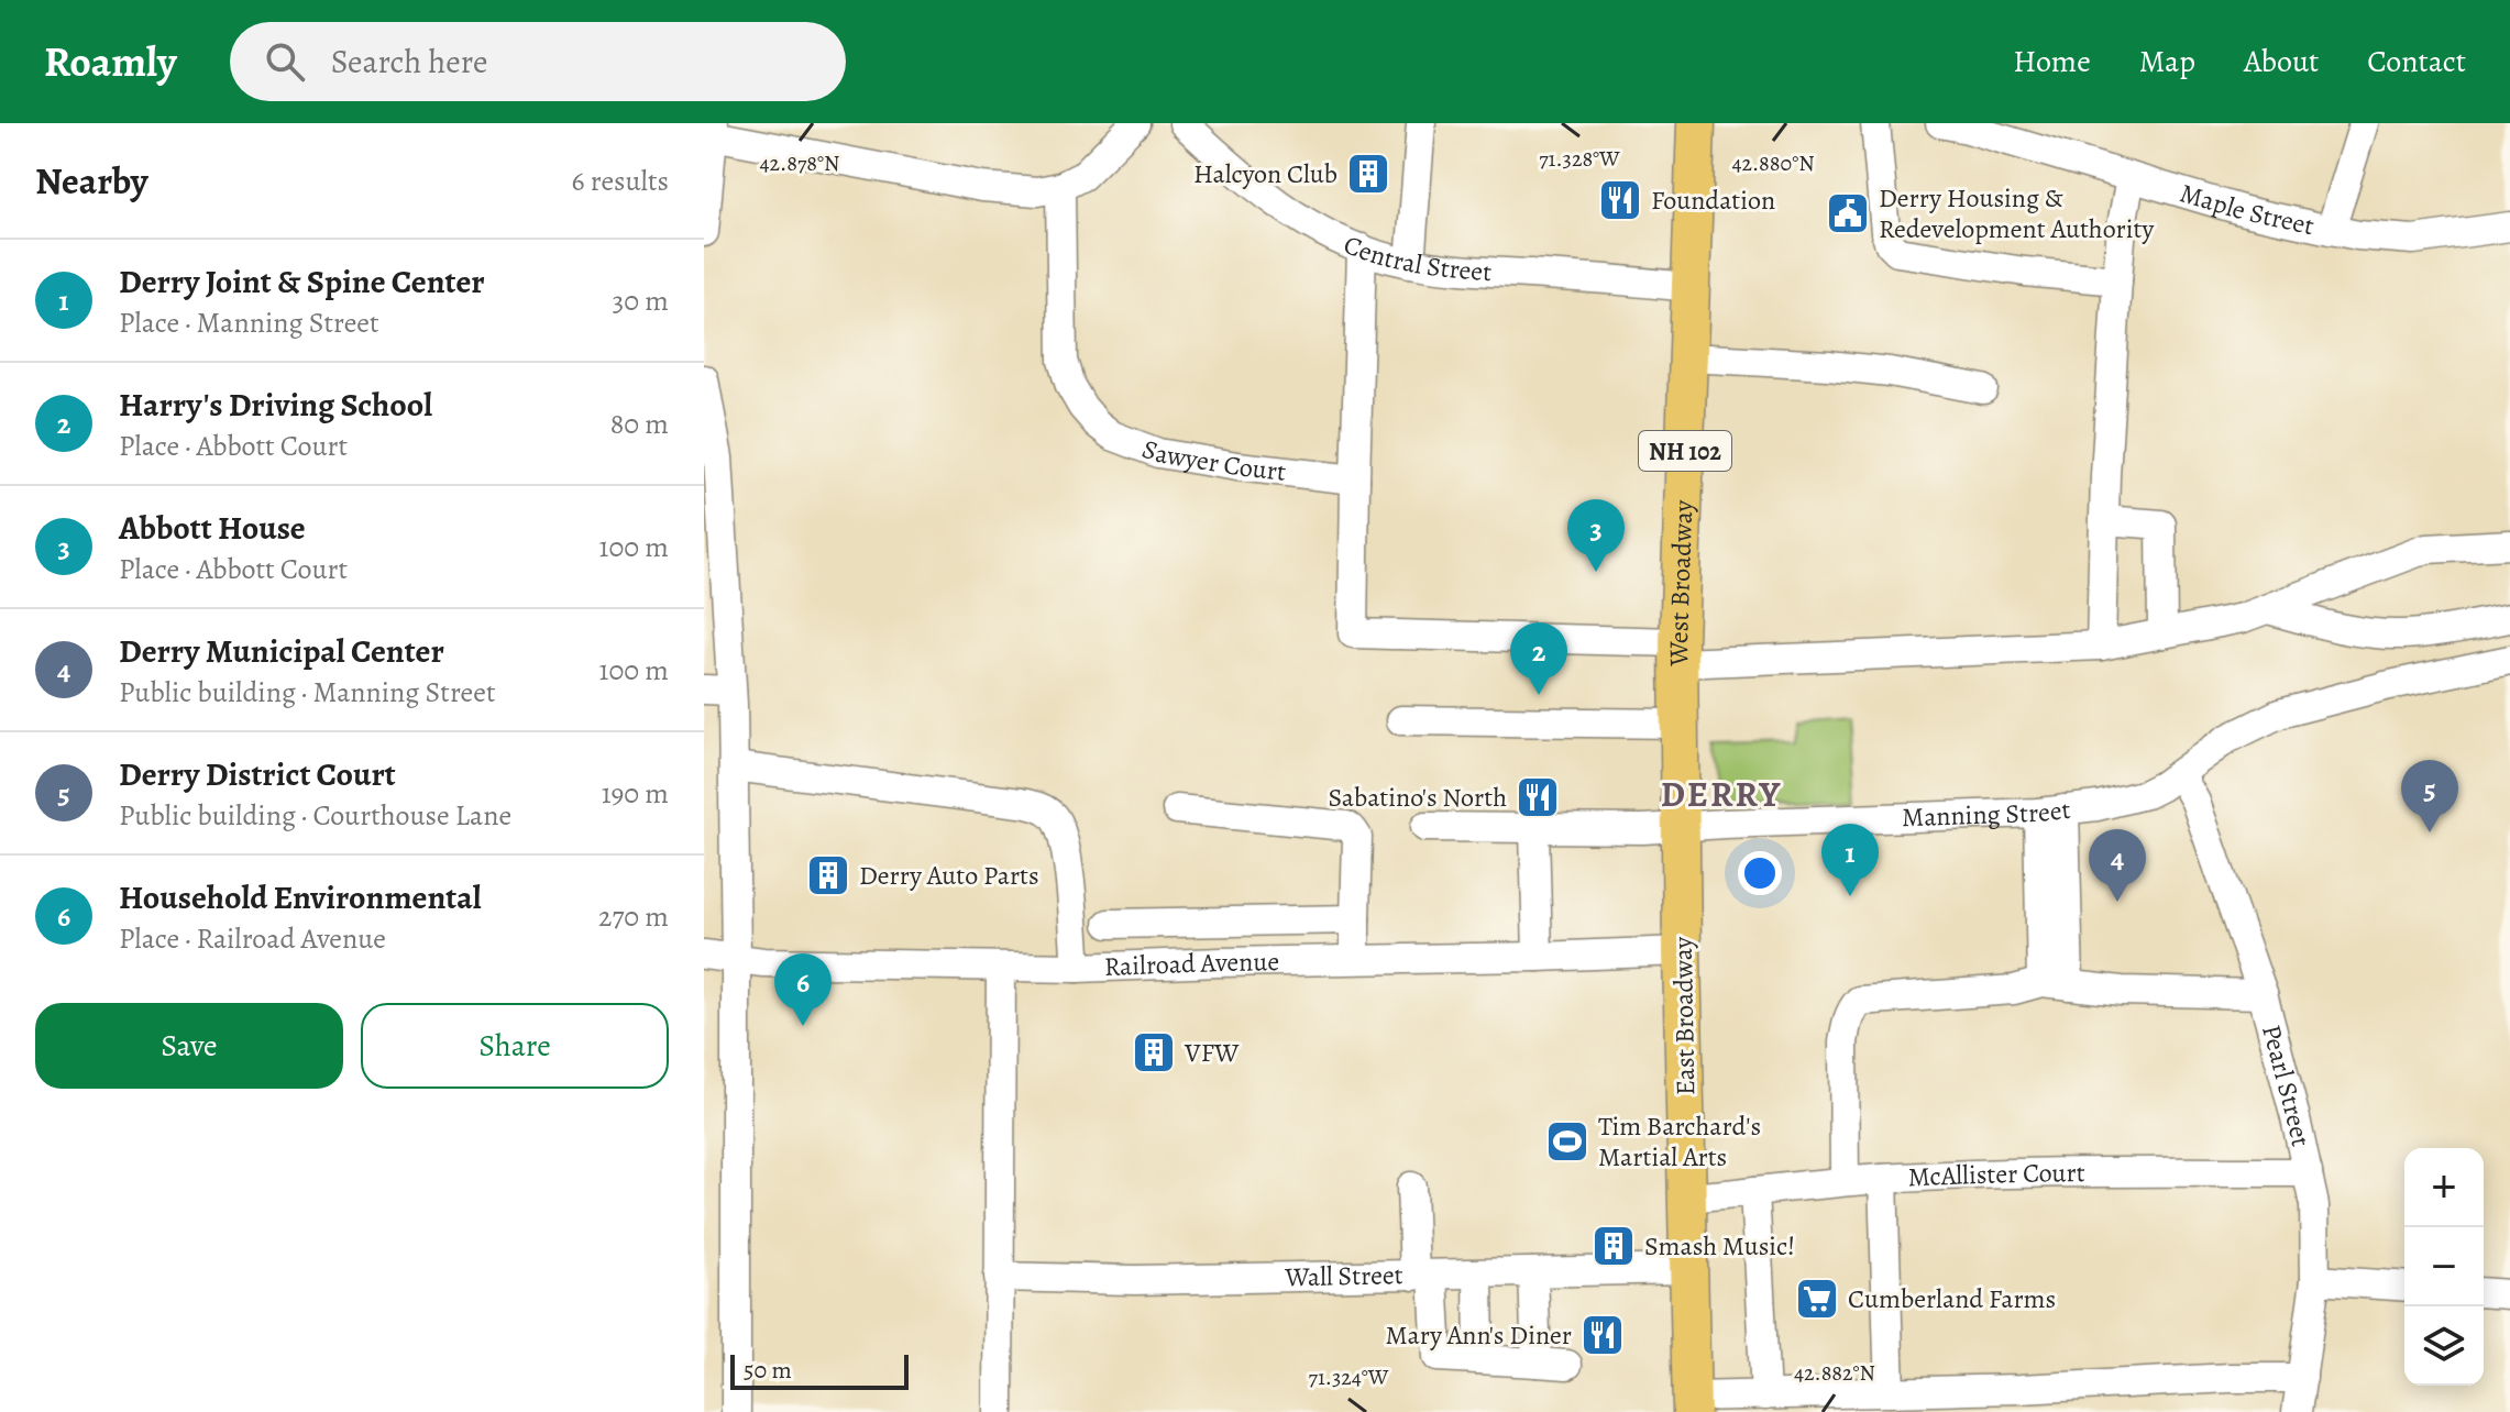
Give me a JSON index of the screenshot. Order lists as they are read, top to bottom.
{
  "streets": {
    "main road": ["NH 102", "West Broadway", "East Broadway"],
    "street": [
      "Maple Street",
      "Central Street",
      "Sawyer Court",
      "Manning Street",
      "Railroad Avenue",
      "Pearl Street",
      "McAllister Court",
      "Wall Street"
    ]
  },
  "crossings": [
    ["Central Street", "West Broadway"],
    ["West Broadway", "East Broadway"],
    ["Manning Street", "East Broadway"],
    ["Manning Street", "Pearl Street"],
    ["Railroad Avenue", "East Broadway"],
    ["East Broadway", "McAllister Court"],
    ["East Broadway", "Wall Street"],
    ["Pearl Street", "McAllister Court"]
  ],
  "districts": ["DERRY"],
  "places": {
    "building": [
      "Halcyon Club",
      "Derry Auto Parts",
      "VFW",
      "Smash Music!"
    ],
    "restaurant": ["Foundation", "Sabatino's North", "Mary Ann's Diner"],
    "public building": ["Derry Housing & Redevelopment Authority"],
    "sports": ["Tim Barchard's Martial Arts"],
    "supermarket": ["Cumberland Farms"]
  },
  "scale_bar": "50 m",
  "page": {
    "header": "Roamly",
    "search": "Search here",
    "nav": [
      "Home",
      "Map",
      "About",
      "Contact"
    ],
    "heading": ["Nearby", "6 results"],
    "list": [
      {
        "mark": "1",
        "name": "Derry Joint & Spine Center",
        "note": "Place · Manning Street",
        "value": "30 m"
      },
      {
        "mark": "2",
        "name": "Harry's Driving School",
        "note": "Place · Abbott Court",
        "value": "80 m"
      },
      {
        "mark": "3",
        "name": "Abbott House",
        "note": "Place · Abbott Court",
        "value": "100 m"
      },
      {
        "mark": "4",
        "name": "Derry Municipal Center",
        "note": "Public building · Manning Street",
        "value": "100 m"
      },
      {
        "mark": "5",
        "name": "Derry District Court",
        "note": "Public building · Courthouse Lane",
        "value": "190 m"
      },
      {
        "mark": "6",
        "name": "Household Environmental",
        "note": "Place · Railroad Avenue",
        "value": "270 m"
      }
    ],
    "pins": [
      "3",
      "2",
      "5",
      "1",
      "4",
      "6"
    ],
    "buttons": ["Save", "Share"],
    "map_buttons": ["+", "−"],
    "scale": "50 m"
  },
  "coordinates": [
    "71.328°W",
    "42.878°N",
    "42.880°N",
    "42.882°N",
    "71.324°W"
  ]
}
